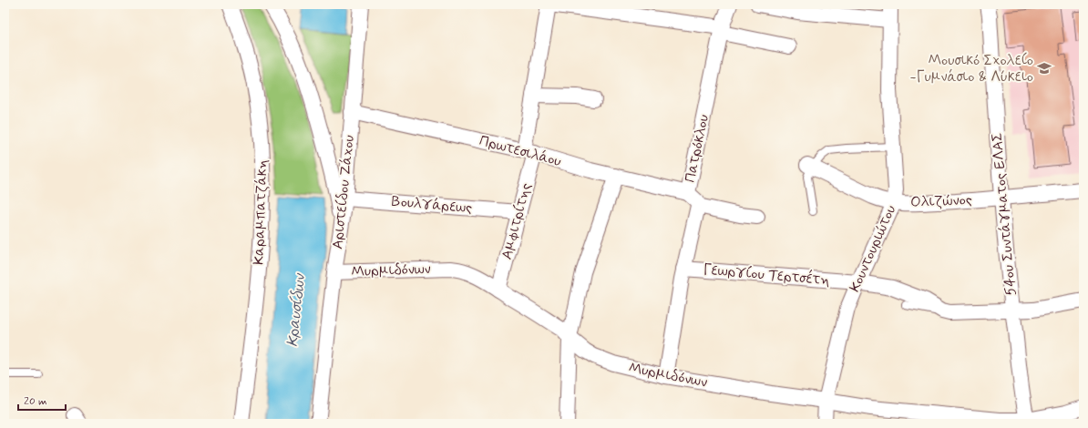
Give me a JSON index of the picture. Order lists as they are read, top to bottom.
{
  "streets": {
    "street": [
      "Πατρόκλου",
      "Πρωτεσιλάου",
      "Αριστείδου Ζάχου",
      "Ολιζώνος",
      "Βουλγάρεως",
      "Καραμπατζάκη",
      "54ου Συντάγματος ΕΛΑΣ",
      "Αμφιτρίτης",
      "Κουντουριώτου",
      "Μυρμιδόνων",
      "Γεωργίου Τερτσέτη"
    ]
  },
  "crossings": [
    ["Πατρόκλου", "Πρωτεσιλάου"],
    ["Πατρόκλου", "Μυρμιδόνων"],
    ["Πατρόκλου", "Γεωργίου Τερτσέτη"],
    ["Πρωτεσιλάου", "Αριστείδου Ζάχου"],
    ["Πρωτεσιλάου", "Αμφιτρίτης"],
    ["Αριστείδου Ζάχου", "Βουλγάρεως"],
    ["Αριστείδου Ζάχου", "Μυρμιδόνων"],
    ["Ολιζώνος", "54ου Συντάγματος ΕΛΑΣ"],
    ["Ολιζώνος", "Κουντουριώτου"],
    ["Βουλγάρεως", "Αμφιτρίτης"],
    ["54ου Συντάγματος ΕΛΑΣ", "Μυρμιδόνων"],
    ["54ου Συντάγματος ΕΛΑΣ", "Γεωργίου Τερτσέτη"],
    ["Αμφιτρίτης", "Μυρμιδόνων"],
    ["Κουντουριώτου", "Μυρμιδόνων"],
    ["Κουντουριώτου", "Γεωργίου Τερτσέτη"]
  ],
  "water": ["Κραυσίδων"],
  "places": {
    "school or university": ["Μουσικό Σχολείο -Γυμνάσιο & Λύκειο"]
  },
  "scale_bar": "20 m"
}
